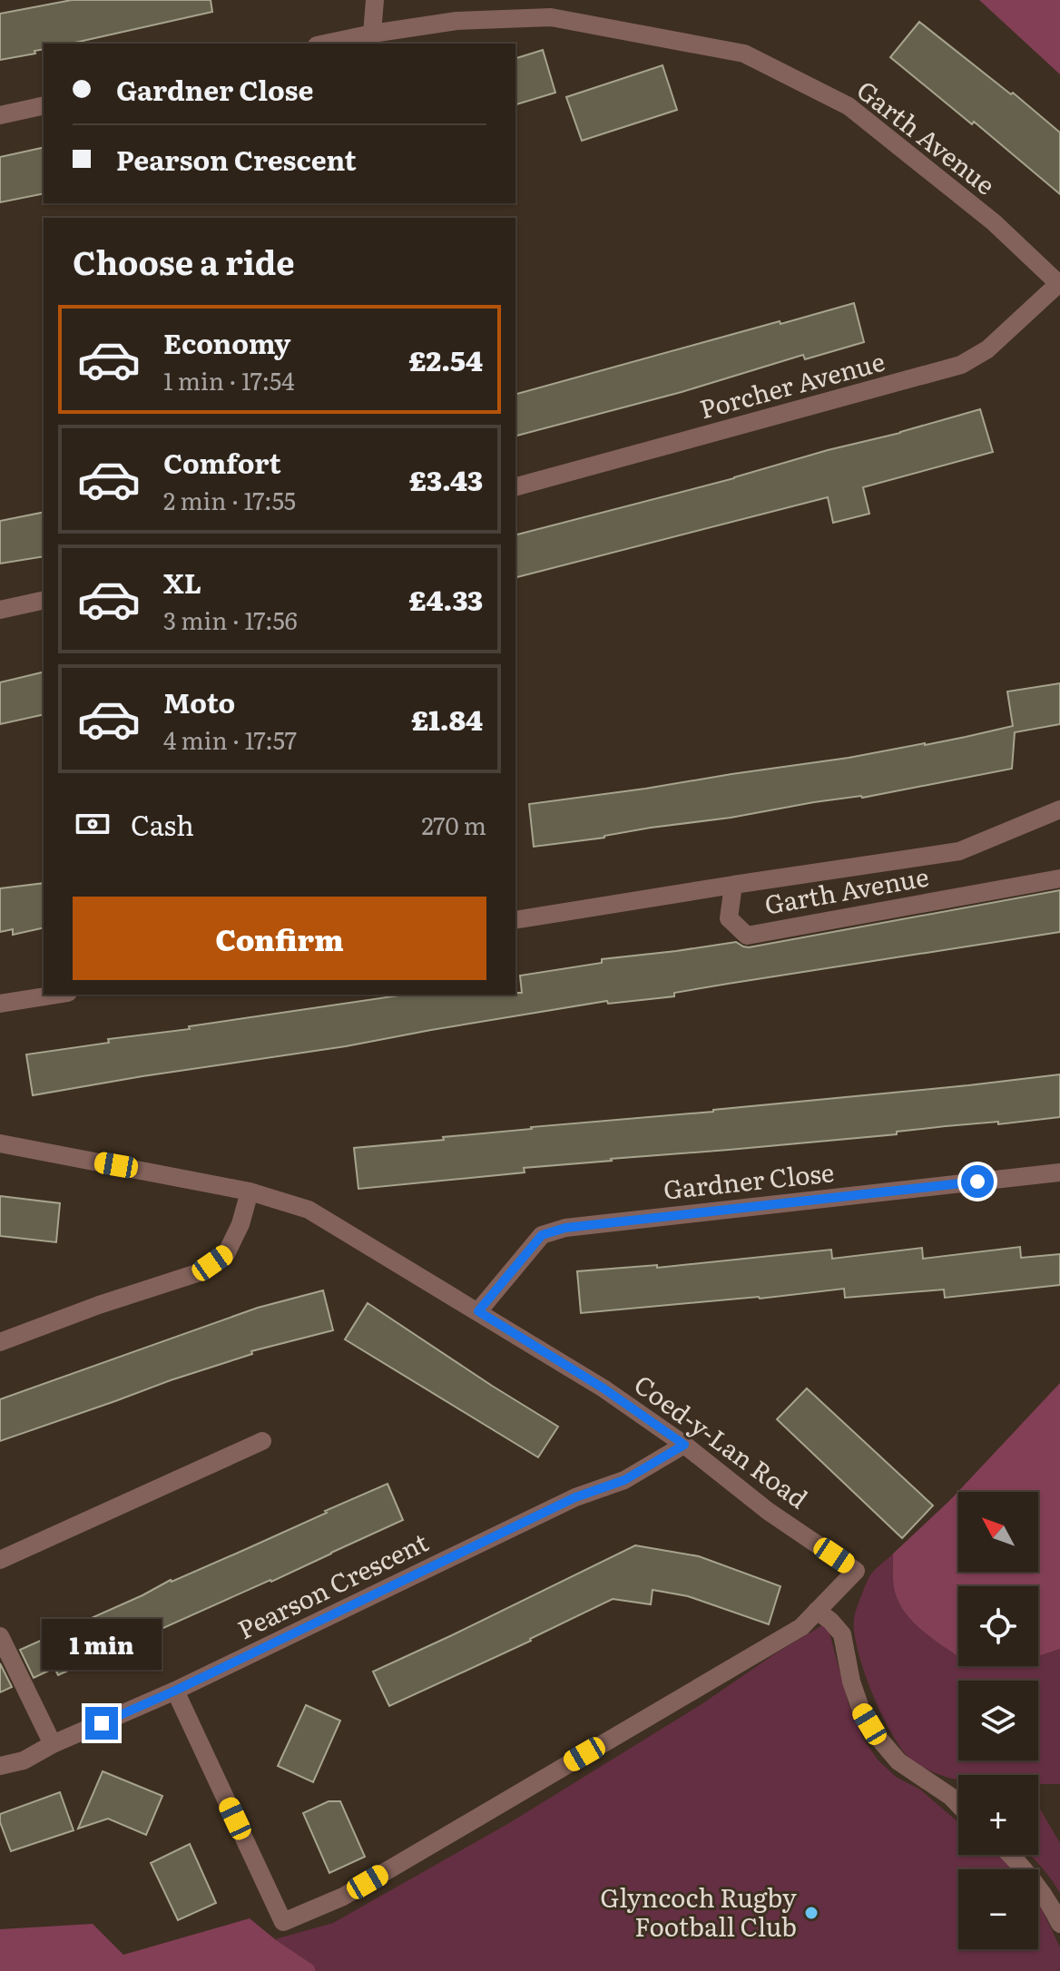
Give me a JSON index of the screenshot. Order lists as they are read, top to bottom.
{
  "streets": {
    "street": [
      "Garth Avenue",
      "Porcher Avenue",
      "Gardner Close",
      "Coed-y-Lan Road",
      "Pearson Crescent"
    ]
  },
  "crossings": [
    ["Garth Avenue", "Porcher Avenue"],
    ["Gardner Close", "Coed-y-Lan Road"],
    ["Coed-y-Lan Road", "Pearson Crescent"]
  ],
  "places": ["Glyncoch Rugby Football Club"],
  "north": "top left",
  "page": {
    "banner": ["Gardner Close", "Pearson Crescent"],
    "heading": "Choose a ride",
    "list": [
      {
        "name": "Economy",
        "note": "1 min · 17:54",
        "value": "£2.54"
      },
      {
        "name": "Comfort",
        "note": "2 min · 17:55",
        "value": "£3.43"
      },
      {
        "name": "XL",
        "note": "3 min · 17:56",
        "value": "£4.33"
      },
      {
        "name": "Moto",
        "note": "4 min · 17:57",
        "value": "£1.84"
      }
    ],
    "pay": ["Cash", "270 m"],
    "buttons": "Confirm",
    "map_buttons": ["+", "−"],
    "bubble": "1 min"
  }
}
